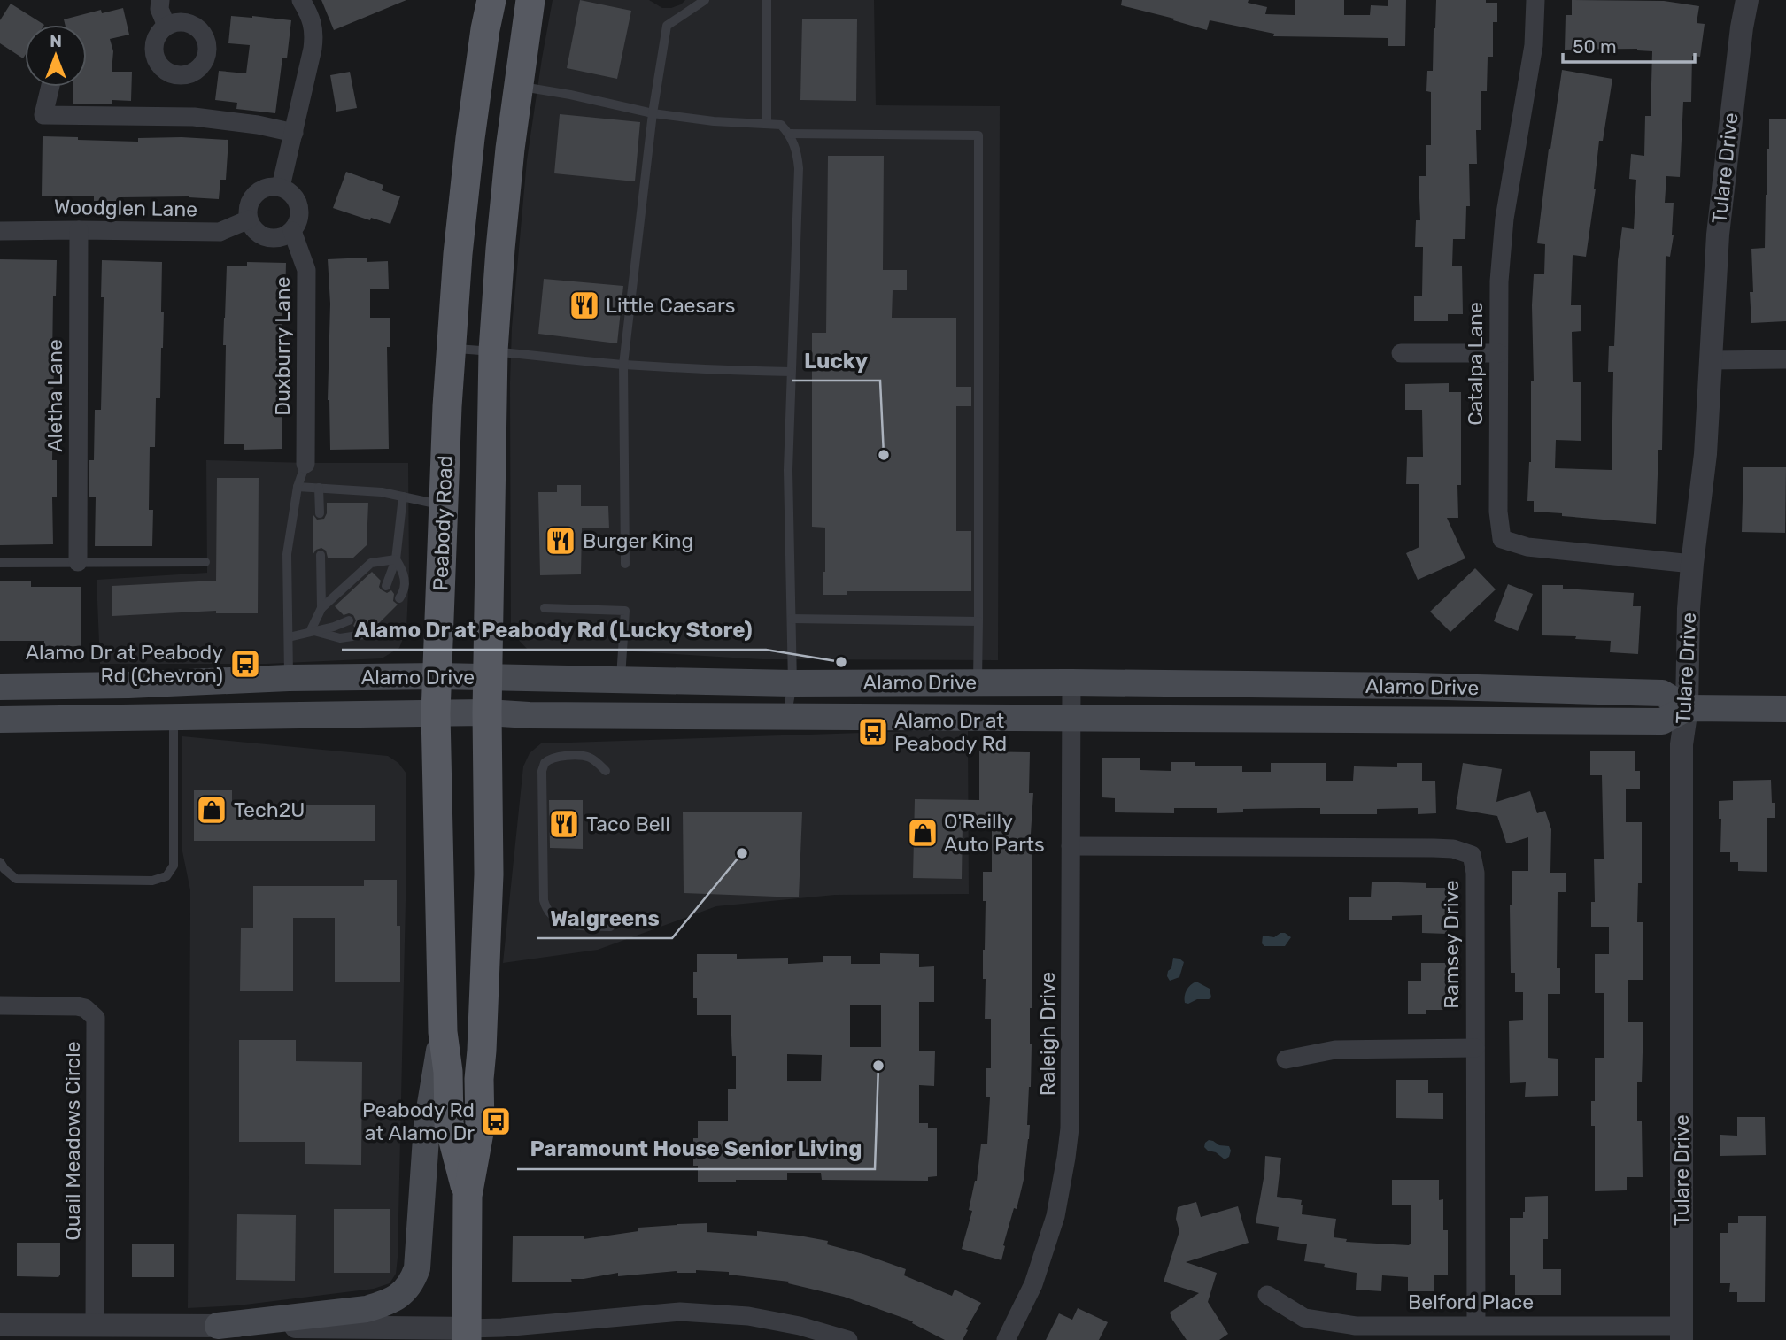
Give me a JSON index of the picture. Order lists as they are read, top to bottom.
{
  "streets": {
    "main road": ["Peabody Road", "Alamo Drive"],
    "street": [
      "Tulare Drive",
      "Woodglen Lane",
      "Duxburry Lane",
      "Catalpa Lane",
      "Aletha Lane",
      "Ramsey Drive",
      "Raleigh Drive",
      "Quail Meadows Circle",
      "Belford Place"
    ]
  },
  "crossings": [
    ["Tulare Drive", "Catalpa Lane"],
    ["Tulare Drive", "Alamo Drive"],
    ["Tulare Drive", "Belford Place"],
    ["Woodglen Lane", "Duxburry Lane"],
    ["Woodglen Lane", "Aletha Lane"],
    ["Peabody Road", "Alamo Drive"],
    ["Alamo Drive", "Raleigh Drive"],
    ["Ramsey Drive", "Raleigh Drive"],
    ["Ramsey Drive", "Belford Place"]
  ],
  "places": {
    "restaurant": ["Little Caesars", "Burger King", "Taco Bell"],
    "other": [
      "Lucky",
      "Alamo Dr at Peabody Rd (Lucky Store)",
      "Walgreens",
      "Paramount House Senior Living"
    ],
    "bus stop": ["Alamo Dr at Peabody Rd (Chevron)", "Alamo Dr at Peabody Rd", "Peabody Rd at Alamo Dr"],
    "shop": ["Tech2U", "O'Reilly Auto Parts"]
  },
  "scale_bar": "50 m",
  "north": "top"
}
